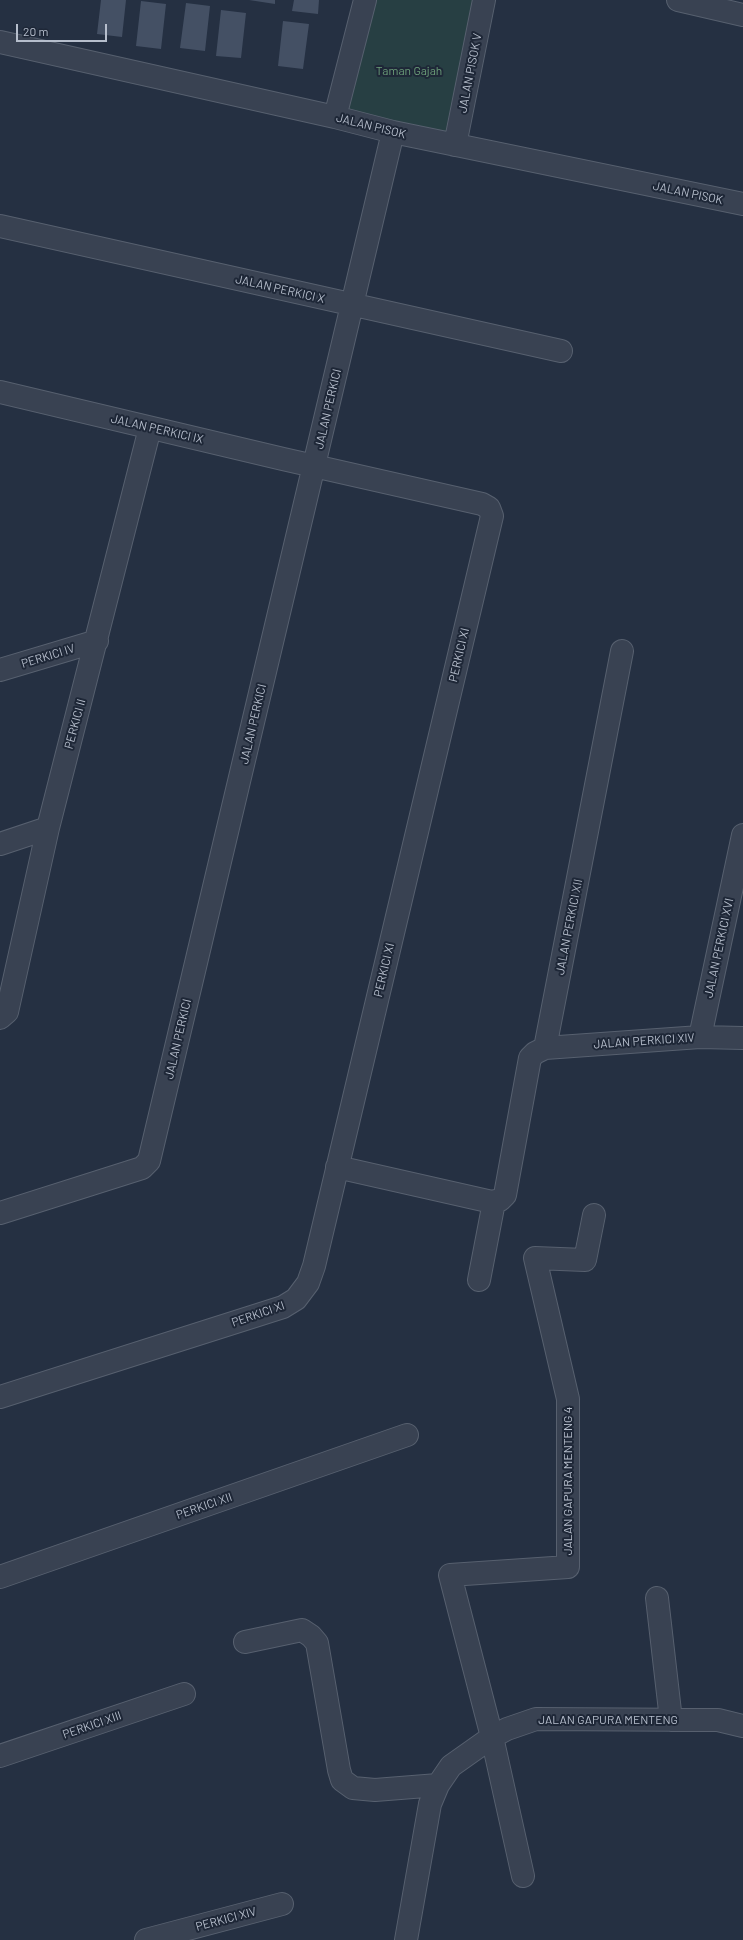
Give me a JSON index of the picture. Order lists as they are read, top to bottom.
{
  "streets": {
    "street": [
      "JALAN PISOK V",
      "JALAN PISOK",
      "JALAN PERKICI X",
      "JALAN PERKICI",
      "JALAN PERKICI IX",
      "PERKICI XI",
      "PERKICI IV",
      "PERKICI II",
      "JALAN PERKICI XII",
      "JALAN PERKICI XVI",
      "JALAN PERKICI XIV",
      "JALAN GAPURA MENTENG 4",
      "PERKICI XII",
      "JALAN GAPURA MENTENG",
      "PERKICI XIII",
      "PERKICI XIV"
    ]
  },
  "crossings": [
    ["JALAN PISOK V", "JALAN PISOK"],
    ["JALAN PISOK", "JALAN PERKICI"],
    ["JALAN PERKICI X", "JALAN PERKICI"],
    ["JALAN PERKICI", "JALAN PERKICI IX"],
    ["JALAN PERKICI", "PERKICI XI"],
    ["JALAN PERKICI IX", "PERKICI XI"],
    ["JALAN PERKICI IX", "PERKICI II"],
    ["PERKICI IV", "PERKICI II"],
    ["JALAN PERKICI XII", "JALAN PERKICI XIV"],
    ["JALAN PERKICI XVI", "JALAN PERKICI XIV"],
    ["JALAN GAPURA MENTENG 4", "JALAN GAPURA MENTENG"]
  ],
  "parks": ["Taman Gajah"],
  "scale_bar": "20 m"
}
